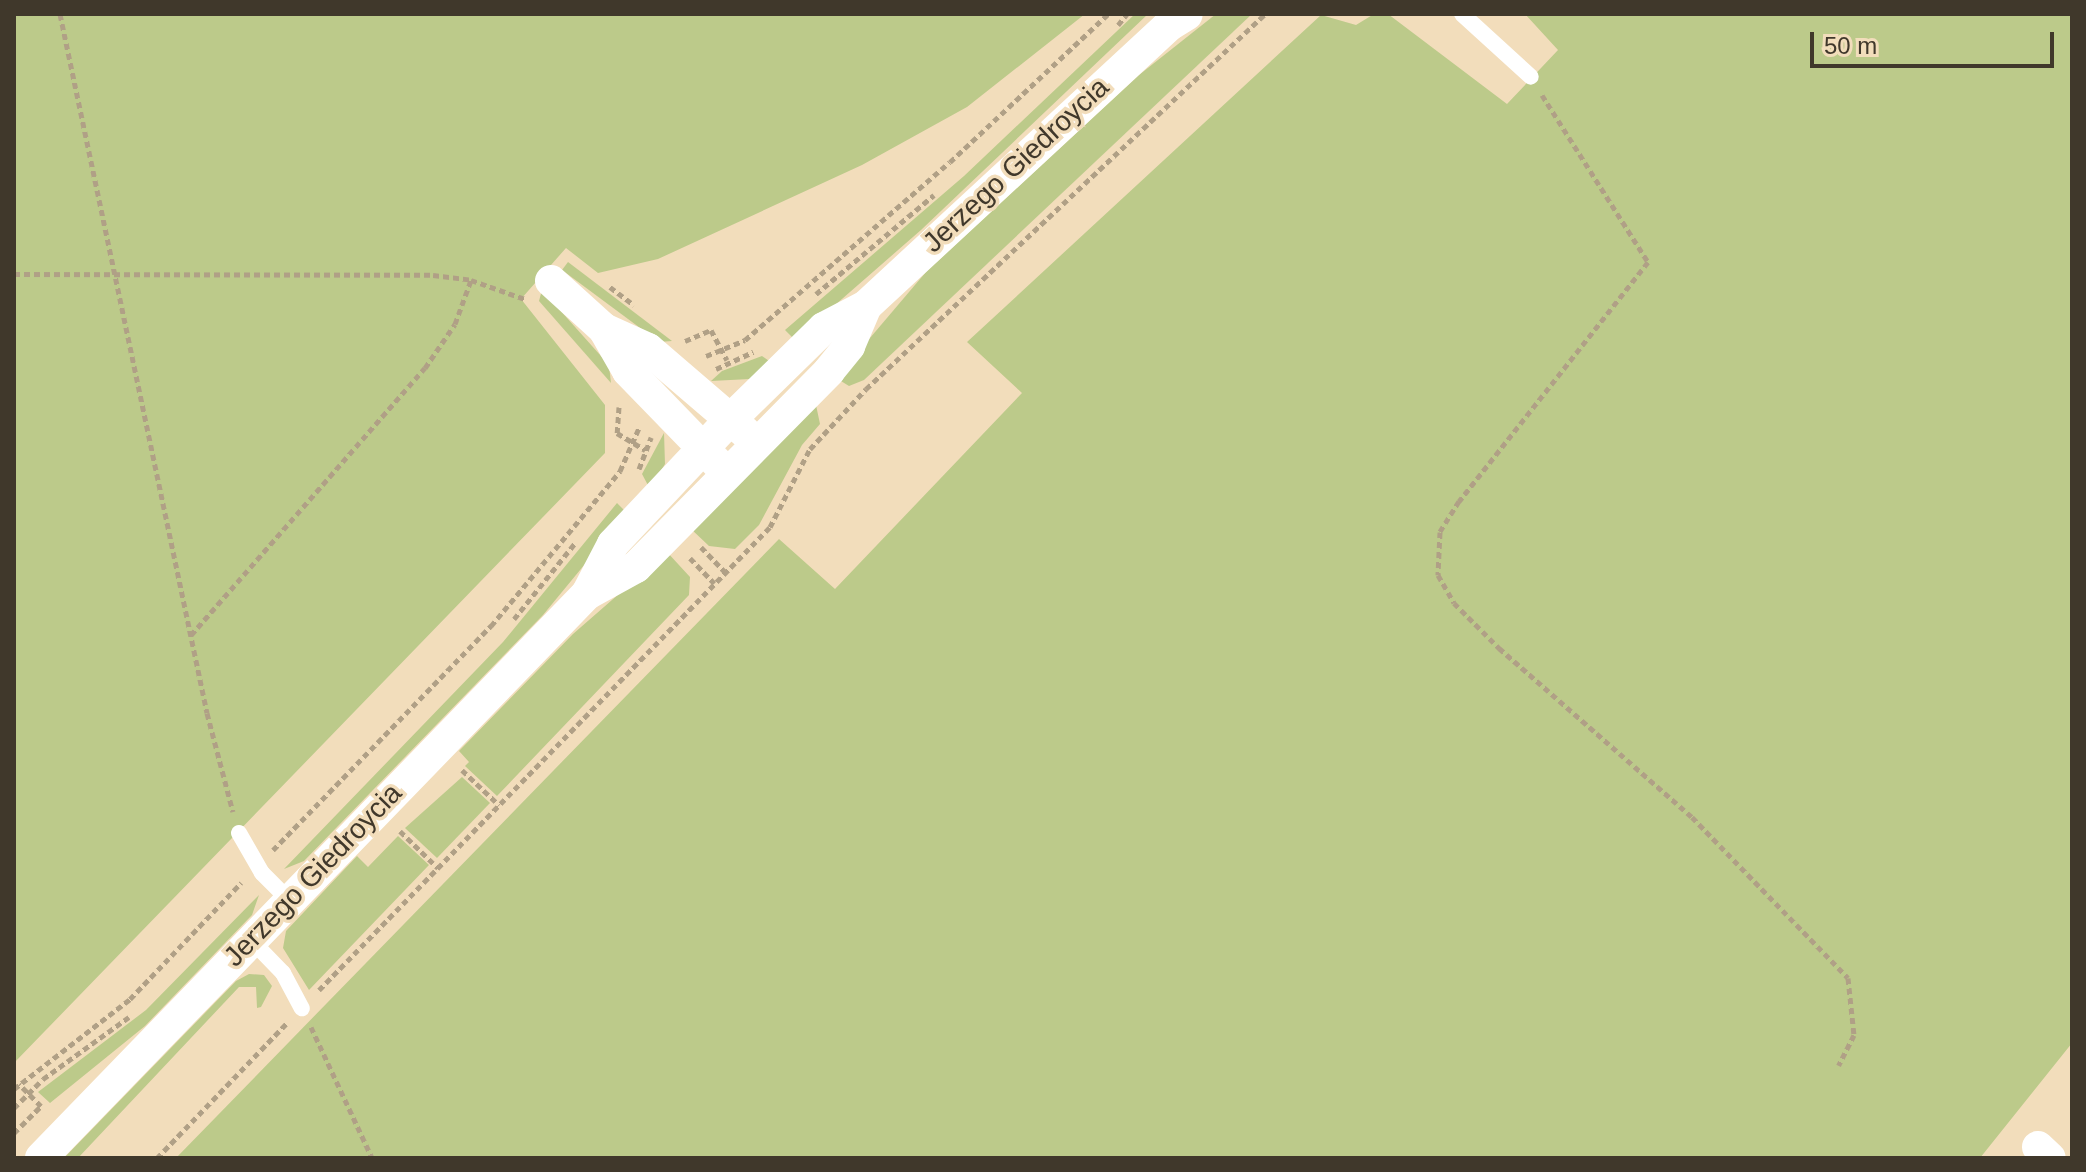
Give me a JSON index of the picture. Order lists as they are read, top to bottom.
{
  "streets": {
    "street": ["Jerzego Giedroycia"]
  },
  "scale_bar": "50 m"
}
